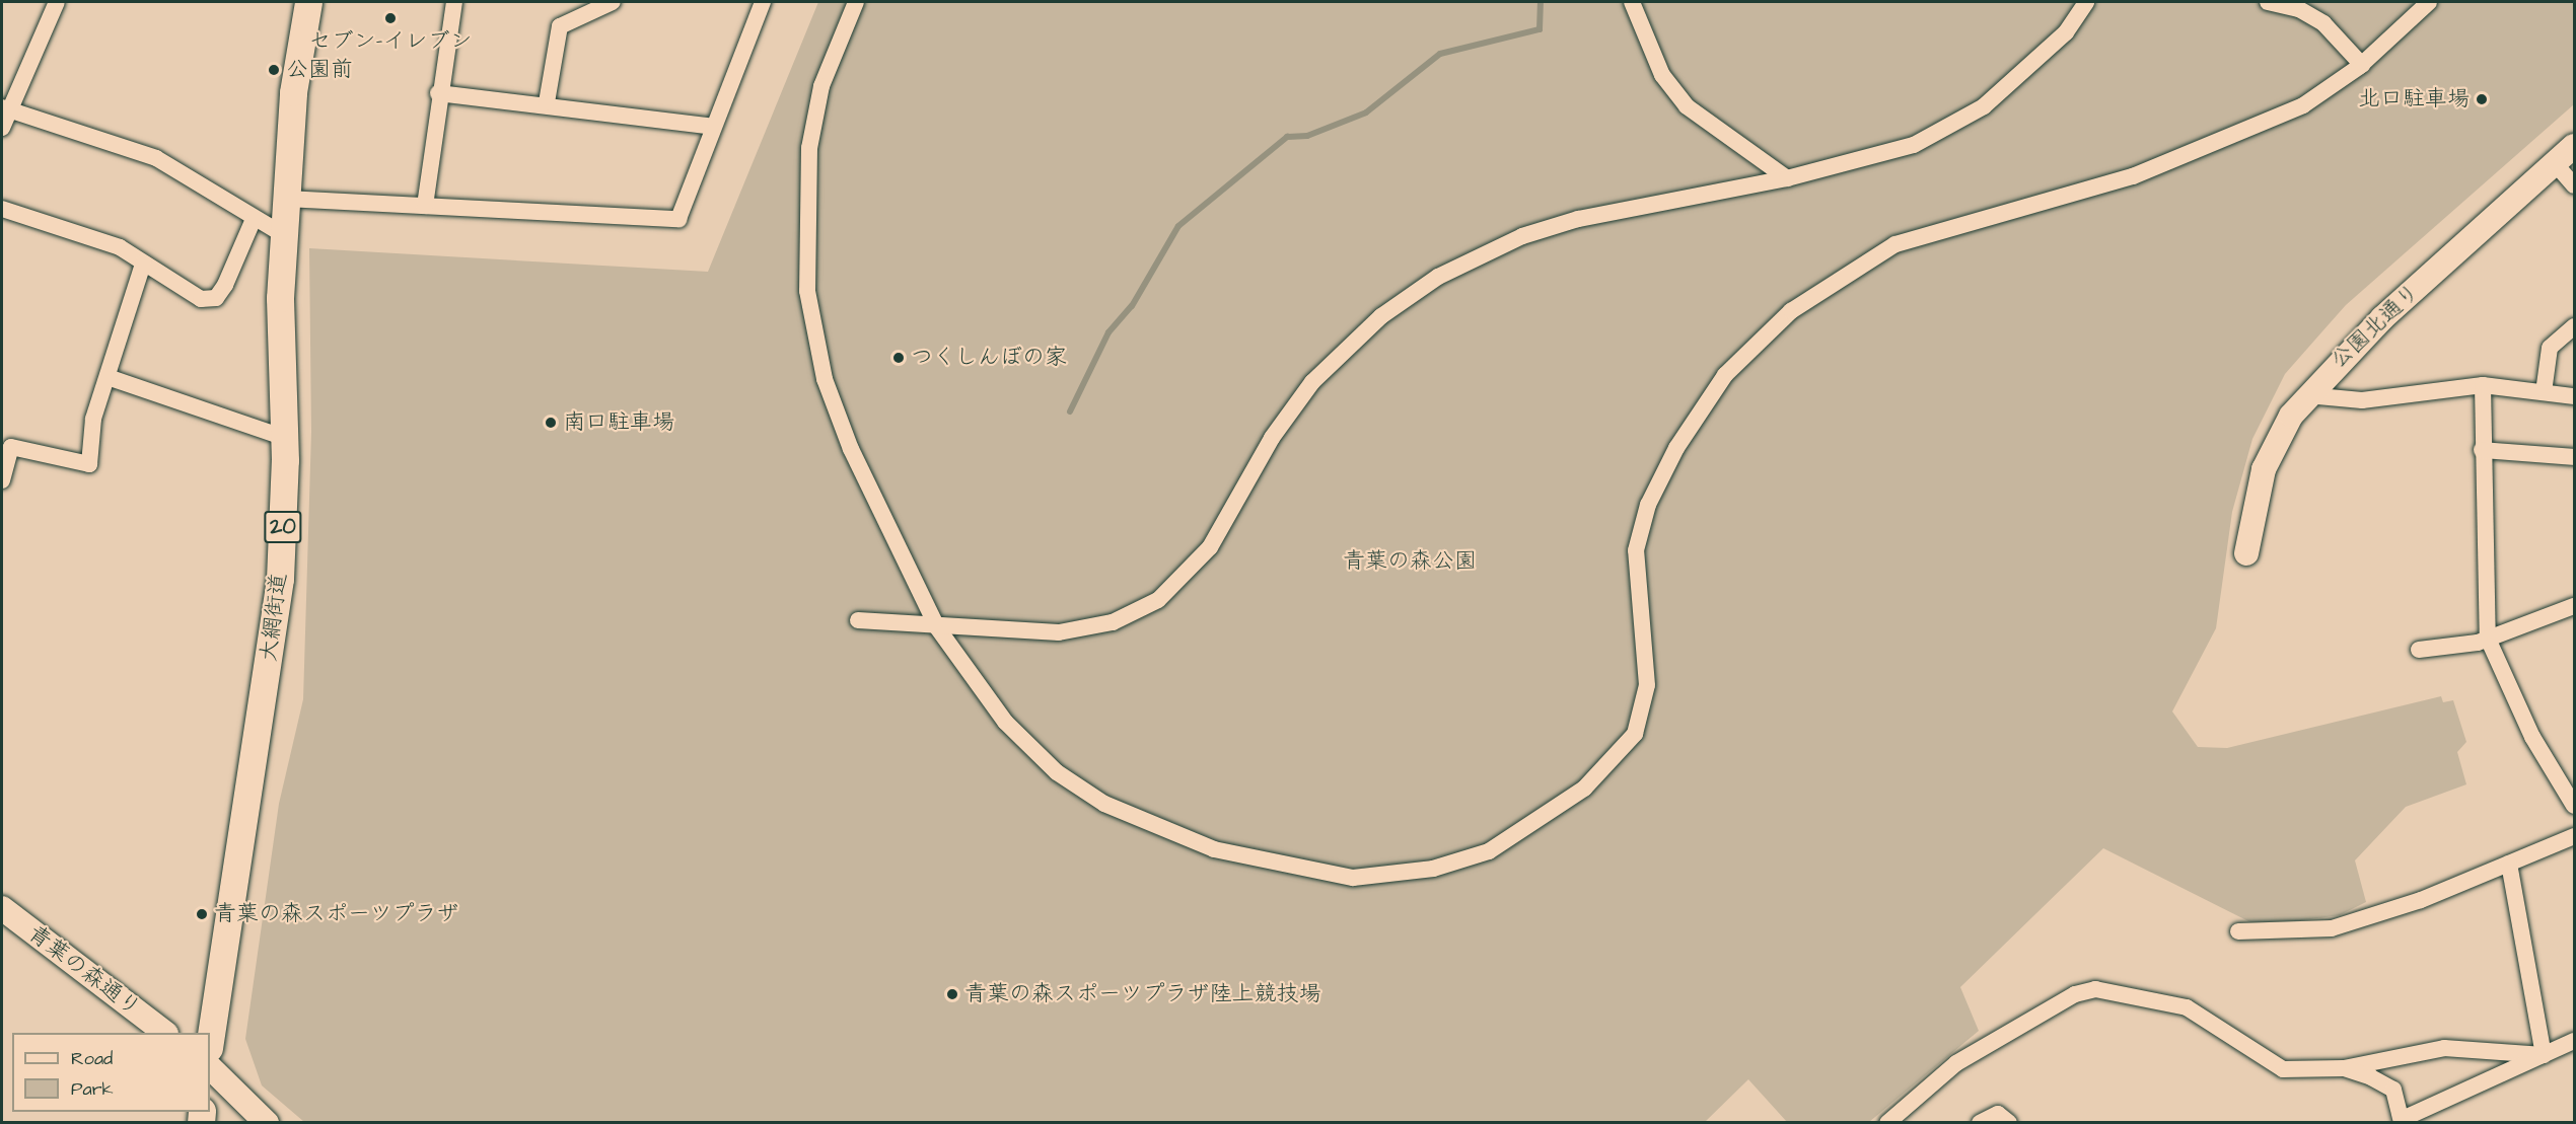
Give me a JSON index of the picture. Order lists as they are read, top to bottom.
{
  "streets": {
    "main road": ["20", "大網街道"],
    "street": ["公園北通り", "青葉の森通り"]
  },
  "parks": ["青葉の森公園"],
  "places": [
    "セブン-イレブン",
    "公園前",
    "北口駐車場",
    "つくしんぼの家",
    "南口駐車場",
    "青葉の森スポーツプラザ",
    "青葉の森スポーツプラザ陸上競技場"
  ],
  "legend": ["Road", "Park"]
}
